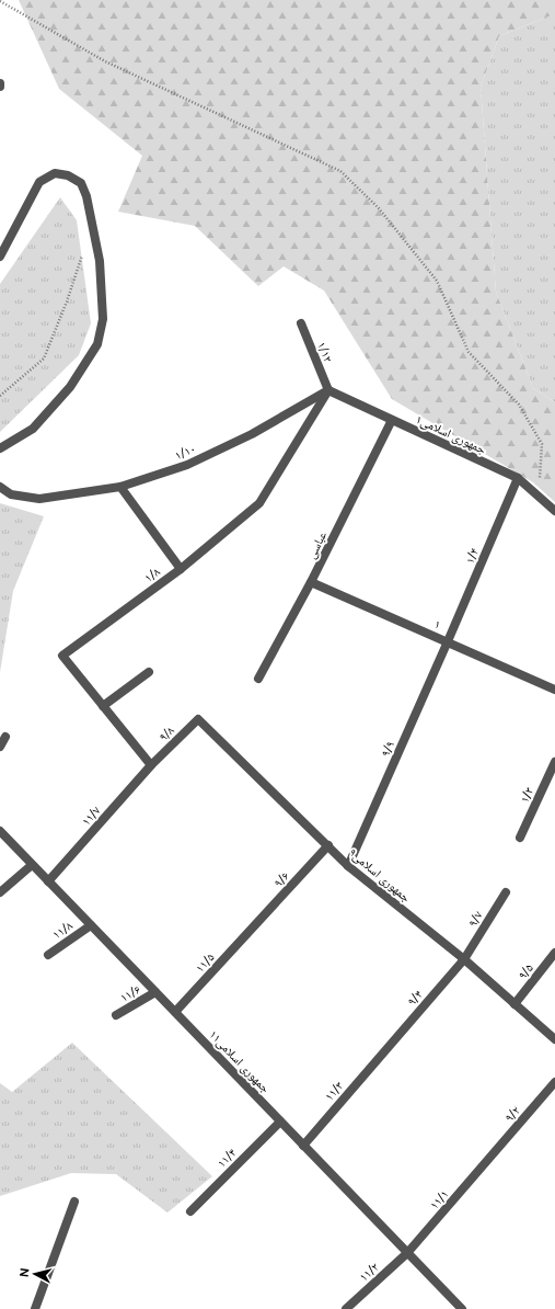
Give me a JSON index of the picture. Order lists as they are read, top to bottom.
{
  "streets": {
    "street": [
      "۱/۱۲",
      "جمهوری اسلامی۱",
      "۱/۱۰",
      "عباسی",
      "۱/۴",
      "۱/۸",
      "۱",
      "۹/۸",
      "۹/۹",
      "۱/۳",
      "۱۱/۷",
      "جمهوری اسلامی۹",
      "۹/۶",
      "۹/۷",
      "۱۱/۸",
      "۱۱/۵",
      "۹/۵",
      "۱۱/۶",
      "۹/۴",
      "جمهوری اسلامی۱۱",
      "۱۱/۳",
      "۹/۲",
      "۱۱/۴",
      "۱۱/۱",
      "۱۱/۲"
    ]
  },
  "crossings": [
    ["۱/۱۲", "جمهوری اسلامی۱"],
    ["۱/۱۲", "۱/۱۰"],
    ["۱/۱۲", "۱/۸"],
    ["جمهوری اسلامی۱", "۱/۱۰"],
    ["جمهوری اسلامی۱", "عباسی"],
    ["جمهوری اسلامی۱", "۱/۴"],
    ["جمهوری اسلامی۱", "۱/۸"],
    ["۱/۱۰", "۱/۸"],
    ["عباسی", "۱"],
    ["۱/۴", "۱"],
    ["۱/۴", "۹/۹"],
    ["۱/۸", "۹/۸"],
    ["۱/۸", "۱۱/۷"],
    ["۱", "۹/۹"],
    ["۹/۸", "۱۱/۷"],
    ["۹/۸", "جمهوری اسلامی۹"],
    ["۹/۹", "جمهوری اسلامی۹"],
    ["۱۱/۷", "جمهوری اسلامی۱۱"],
    ["جمهوری اسلامی۹", "۹/۶"],
    ["جمهوری اسلامی۹", "۹/۷"],
    ["جمهوری اسلامی۹", "۹/۵"],
    ["جمهوری اسلامی۹", "۹/۴"],
    ["۹/۶", "۱۱/۵"],
    ["۹/۷", "۹/۴"],
    ["۱۱/۸", "جمهوری اسلامی۱۱"],
    ["۱۱/۵", "جمهوری اسلامی۱۱"],
    ["۱۱/۶", "جمهوری اسلامی۱۱"],
    ["۹/۴", "۱۱/۳"],
    ["جمهوری اسلامی۱۱", "۱۱/۳"],
    ["جمهوری اسلامی۱۱", "۱۱/۴"],
    ["جمهوری اسلامی۱۱", "۱۱/۱"],
    ["جمهوری اسلامی۱۱", "۱۱/۲"],
    ["۹/۲", "۱۱/۱"],
    ["۱۱/۱", "۱۱/۲"]
  ],
  "north": "left"
}
